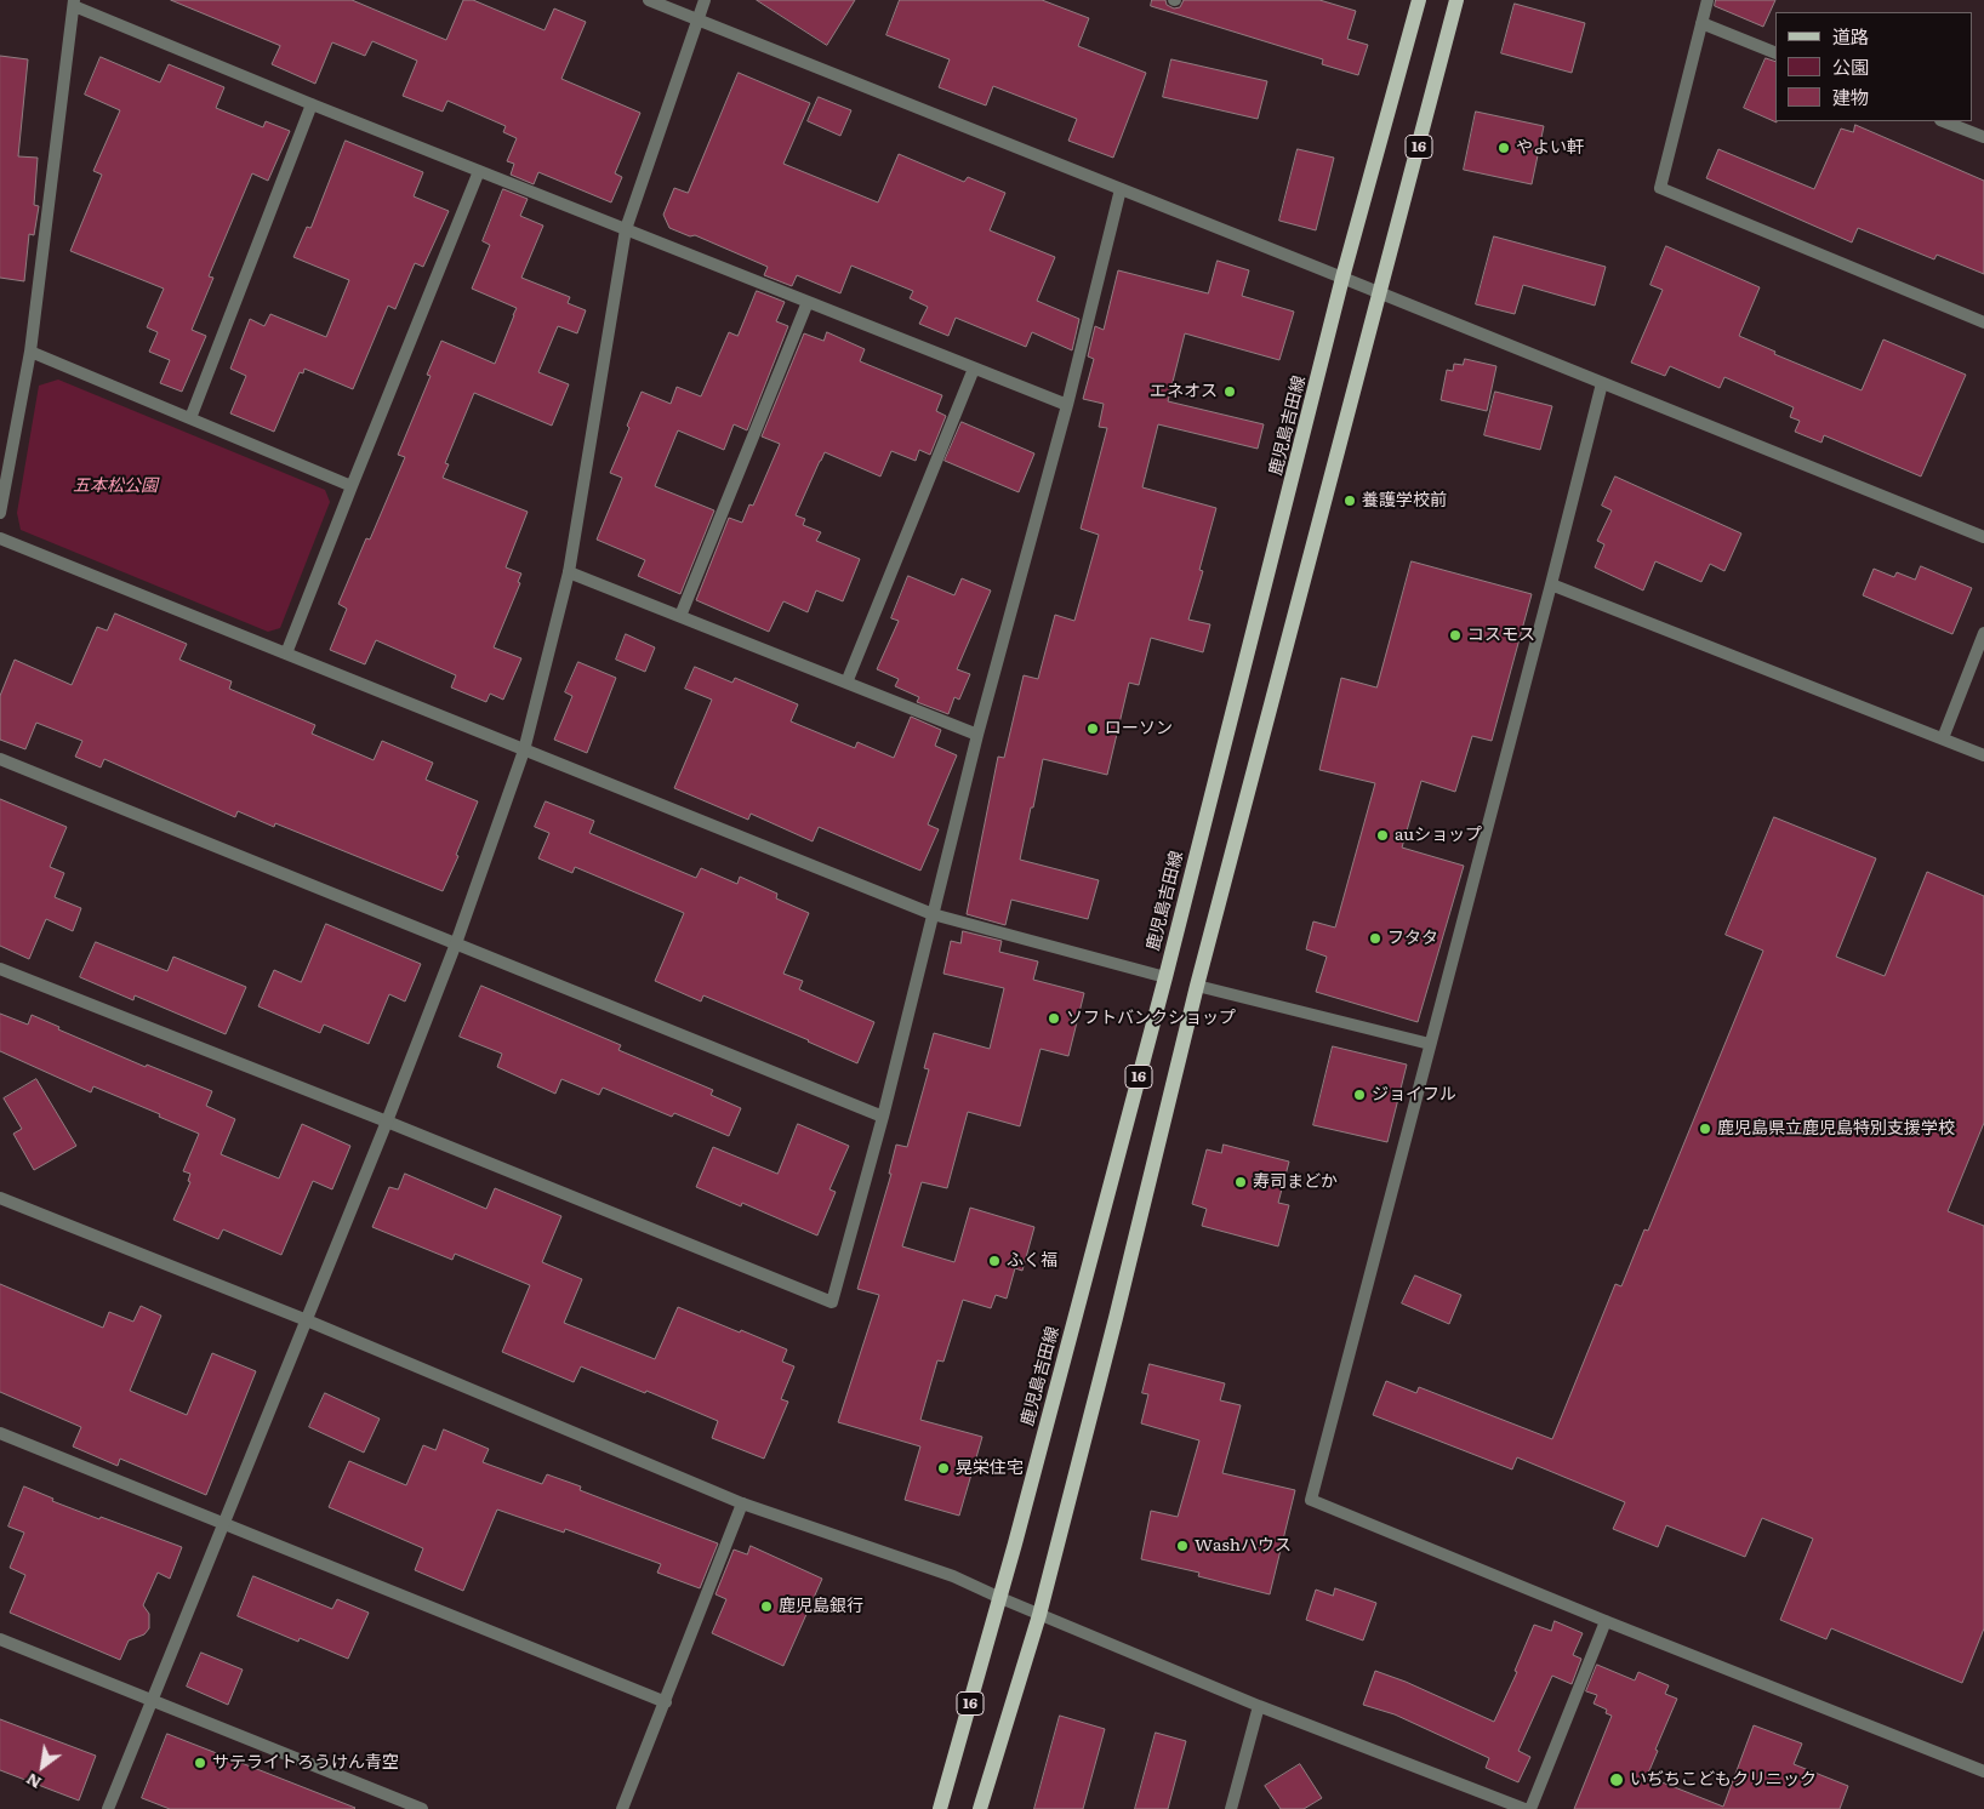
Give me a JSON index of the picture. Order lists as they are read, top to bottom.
{
  "streets": {
    "main road": ["16", "鹿児島吉田線"]
  },
  "parks": ["五本松公園"],
  "places": [
    "やよい軒",
    "エネオス",
    "養護学校前",
    "コスモス",
    "ローソン",
    "auショップ",
    "フタタ",
    "ソフトバンクショップ",
    "ジョイフル",
    "鹿児島県立鹿児島特別支援学校",
    "寿司まどか",
    "ふく福",
    "晃栄住宅",
    "Washハウス",
    "鹿児島銀行",
    "サテライトろうけん青空",
    "いぢちこどもクリニック"
  ],
  "legend": ["道路", "公園", "建物"],
  "north": "bottom left"
}
